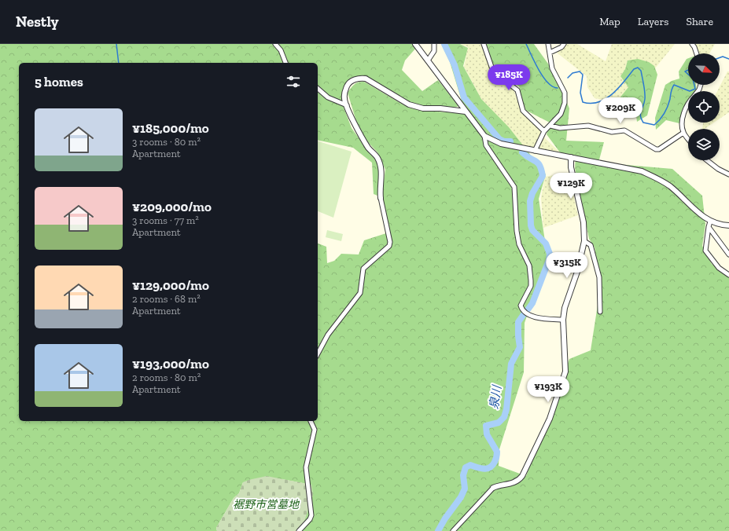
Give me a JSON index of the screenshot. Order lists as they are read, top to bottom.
{
  "water": ["泉川"],
  "parks": ["裾野市営墓地"],
  "north": "bottom right",
  "page": {
    "header": "Nestly",
    "nav": ["Map", "Layers", "Share"],
    "heading": "5 homes",
    "price": [
      "¥185K",
      "¥209K",
      "¥129K",
      "¥315K",
      "¥193K"
    ],
    "list": [
      {
        "name": "¥185,000/mo",
        "note": "3 rooms · 80 m² · Apartment"
      },
      {
        "name": "¥209,000/mo",
        "note": "3 rooms · 77 m² · Apartment"
      },
      {
        "name": "¥129,000/mo",
        "note": "2 rooms · 68 m² · Apartment"
      },
      {
        "name": "¥193,000/mo",
        "note": "2 rooms · 80 m² · Apartment"
      }
    ]
  }
}
